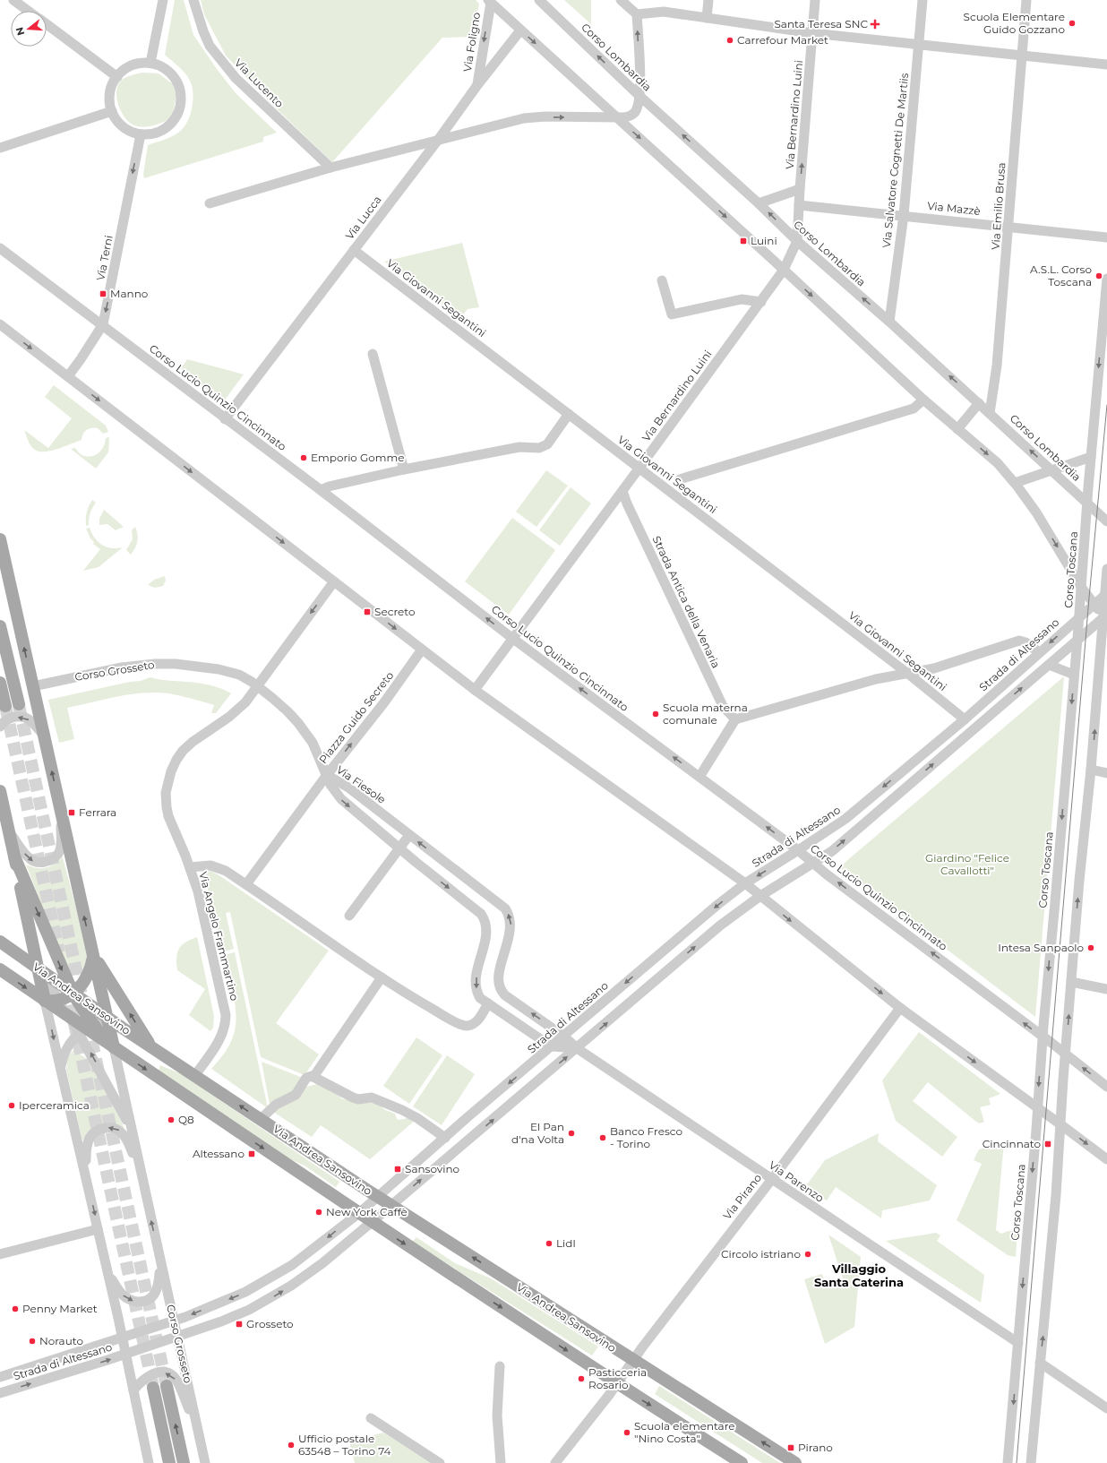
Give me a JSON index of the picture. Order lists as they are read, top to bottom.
{
  "streets": {
    "main road": ["Corso Grosseto", "Via Andrea Sansovino"],
    "street": [
      "Via Foligno",
      "Corso Lombardia",
      "Via Lucento",
      "Via Bernardino Luini",
      "Via Salvatore Cognetti De Martiis",
      "Via Emilio Brusa",
      "Via Mazzè",
      "Via Lucca",
      "Via Terni",
      "Via Giovanni Segantini",
      "Corso Lucio Quinzio Cincinnato",
      "Corso Toscana",
      "Strada Antica della Venaria",
      "Strada di Altessano",
      "Piazza Guido Secreto",
      "Via Fiesole",
      "Via Angelo Frammartino",
      "Via Parenzo",
      "Via Pirano"
    ]
  },
  "crossings": [
    ["Via Foligno", "Via Lucca"],
    ["Corso Lombardia", "Via Bernardino Luini"],
    ["Corso Lombardia", "Via Salvatore Cognetti De Martiis"],
    ["Corso Lombardia", "Via Emilio Brusa"],
    ["Corso Lombardia", "Corso Toscana"],
    ["Via Bernardino Luini", "Via Mazzè"],
    ["Via Bernardino Luini", "Via Giovanni Segantini"],
    ["Via Bernardino Luini", "Corso Lucio Quinzio Cincinnato"],
    ["Via Bernardino Luini", "Strada Antica della Venaria"],
    ["Via Salvatore Cognetti De Martiis", "Via Mazzè"],
    ["Via Emilio Brusa", "Via Mazzè"],
    ["Via Lucca", "Via Giovanni Segantini"],
    ["Via Lucca", "Corso Lucio Quinzio Cincinnato"],
    ["Via Terni", "Corso Lucio Quinzio Cincinnato"],
    ["Via Giovanni Segantini", "Strada di Altessano"],
    ["Corso Lucio Quinzio Cincinnato", "Corso Toscana"],
    ["Corso Lucio Quinzio Cincinnato", "Strada di Altessano"],
    ["Corso Toscana", "Strada di Altessano"],
    ["Corso Toscana", "Via Parenzo"],
    ["Strada di Altessano", "Corso Grosseto"],
    ["Strada di Altessano", "Via Fiesole"],
    ["Strada di Altessano", "Via Andrea Sansovino"],
    ["Strada di Altessano", "Via Parenzo"],
    ["Corso Grosseto", "Piazza Guido Secreto"],
    ["Corso Grosseto", "Via Angelo Frammartino"],
    ["Corso Grosseto", "Via Andrea Sansovino"],
    ["Piazza Guido Secreto", "Via Fiesole"],
    ["Piazza Guido Secreto", "Via Angelo Frammartino"],
    ["Via Fiesole", "Via Parenzo"],
    ["Via Angelo Frammartino", "Via Andrea Sansovino"],
    ["Via Andrea Sansovino", "Via Pirano"],
    ["Via Parenzo", "Via Pirano"]
  ],
  "one_way": ["Via Foligno", "Via Terni", "Piazza Guido Secreto"],
  "districts": ["Villaggio Santa Caterina"],
  "parks": ["Giardino \"Felice Cavallotti\""],
  "places": {
    "other": [
      "Scuola Elementare Guido Gozzano",
      "Carrefour Market",
      "A.S.L. Corso Toscana",
      "Emporio Gomme",
      "Scuola materna comunale",
      "Intesa Sanpaolo",
      "Iperceramica",
      "Q8",
      "El Pan d'na Volta",
      "Banco Fresco - Torino",
      "New York Caffè",
      "Lidl",
      "Circolo istriano",
      "Penny Market",
      "Norauto",
      "Pasticceria Rosario",
      "Scuola elementare \"Nino Costa\"",
      "Ufficio postale 63548 – Torino 74"
    ],
    "health": ["Santa Teresa SNC"],
    "transit": [
      "Luini",
      "Manno",
      "Secreto",
      "Ferrara",
      "Cincinnato",
      "Altessano",
      "Sansovino",
      "Grosseto",
      "Pirano"
    ]
  },
  "north": "left"
}
